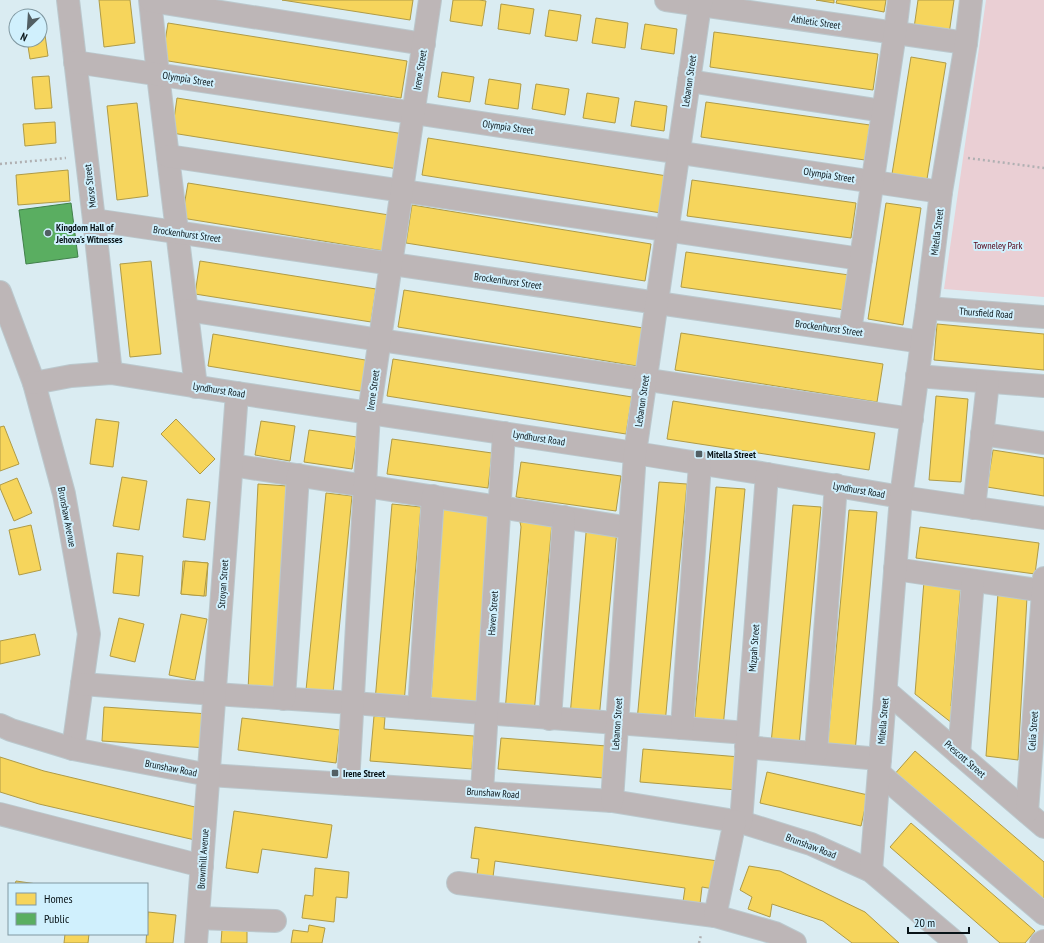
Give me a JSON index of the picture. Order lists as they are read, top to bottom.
{
  "streets": {
    "street": [
      "Athletic Street",
      "Irene Street",
      "Olympia Street",
      "Lebanon Street",
      "Morse Street",
      "Mitella Street",
      "Brockenhurst Street",
      "Thursfield Road",
      "Lyndhurst Road",
      "Brunshaw Avenue",
      "Stroyan Street",
      "Haven Street",
      "Mizpah Street",
      "Celia Street",
      "Prescott Street",
      "Brunshaw Road",
      "Brownhill Avenue"
    ]
  },
  "crossings": [
    ["Athletic Street", "Lebanon Street"],
    ["Athletic Street", "Mitella Street"],
    ["Irene Street", "Olympia Street"],
    ["Irene Street", "Brockenhurst Street"],
    ["Irene Street", "Lyndhurst Road"],
    ["Irene Street", "Brunshaw Road"],
    ["Olympia Street", "Lebanon Street"],
    ["Olympia Street", "Morse Street"],
    ["Olympia Street", "Mitella Street"],
    ["Lebanon Street", "Brockenhurst Street"],
    ["Lebanon Street", "Lyndhurst Road"],
    ["Lebanon Street", "Brunshaw Road"],
    ["Morse Street", "Brockenhurst Street"],
    ["Morse Street", "Lyndhurst Road"],
    ["Mitella Street", "Brockenhurst Street"],
    ["Mitella Street", "Thursfield Road"],
    ["Mitella Street", "Lyndhurst Road"],
    ["Mitella Street", "Prescott Street"],
    ["Mitella Street", "Brunshaw Road"],
    ["Lyndhurst Road", "Brunshaw Avenue"],
    ["Lyndhurst Road", "Stroyan Street"],
    ["Lyndhurst Road", "Haven Street"],
    ["Lyndhurst Road", "Mizpah Street"],
    ["Brunshaw Avenue", "Brunshaw Road"],
    ["Stroyan Street", "Brunshaw Road"],
    ["Stroyan Street", "Brownhill Avenue"],
    ["Haven Street", "Brunshaw Road"],
    ["Mizpah Street", "Brunshaw Road"],
    ["Celia Street", "Prescott Street"],
    ["Brunshaw Road", "Brownhill Avenue"]
  ],
  "parks": ["Towneley Park"],
  "places": {
    "other": ["Kingdom Hall of Jehova's Witnesses"],
    "transit": ["Mitella Street", "Irene Street"]
  },
  "legend": ["Homes", "Public"],
  "scale_bar": "20 m",
  "north": "bottom left"
}
